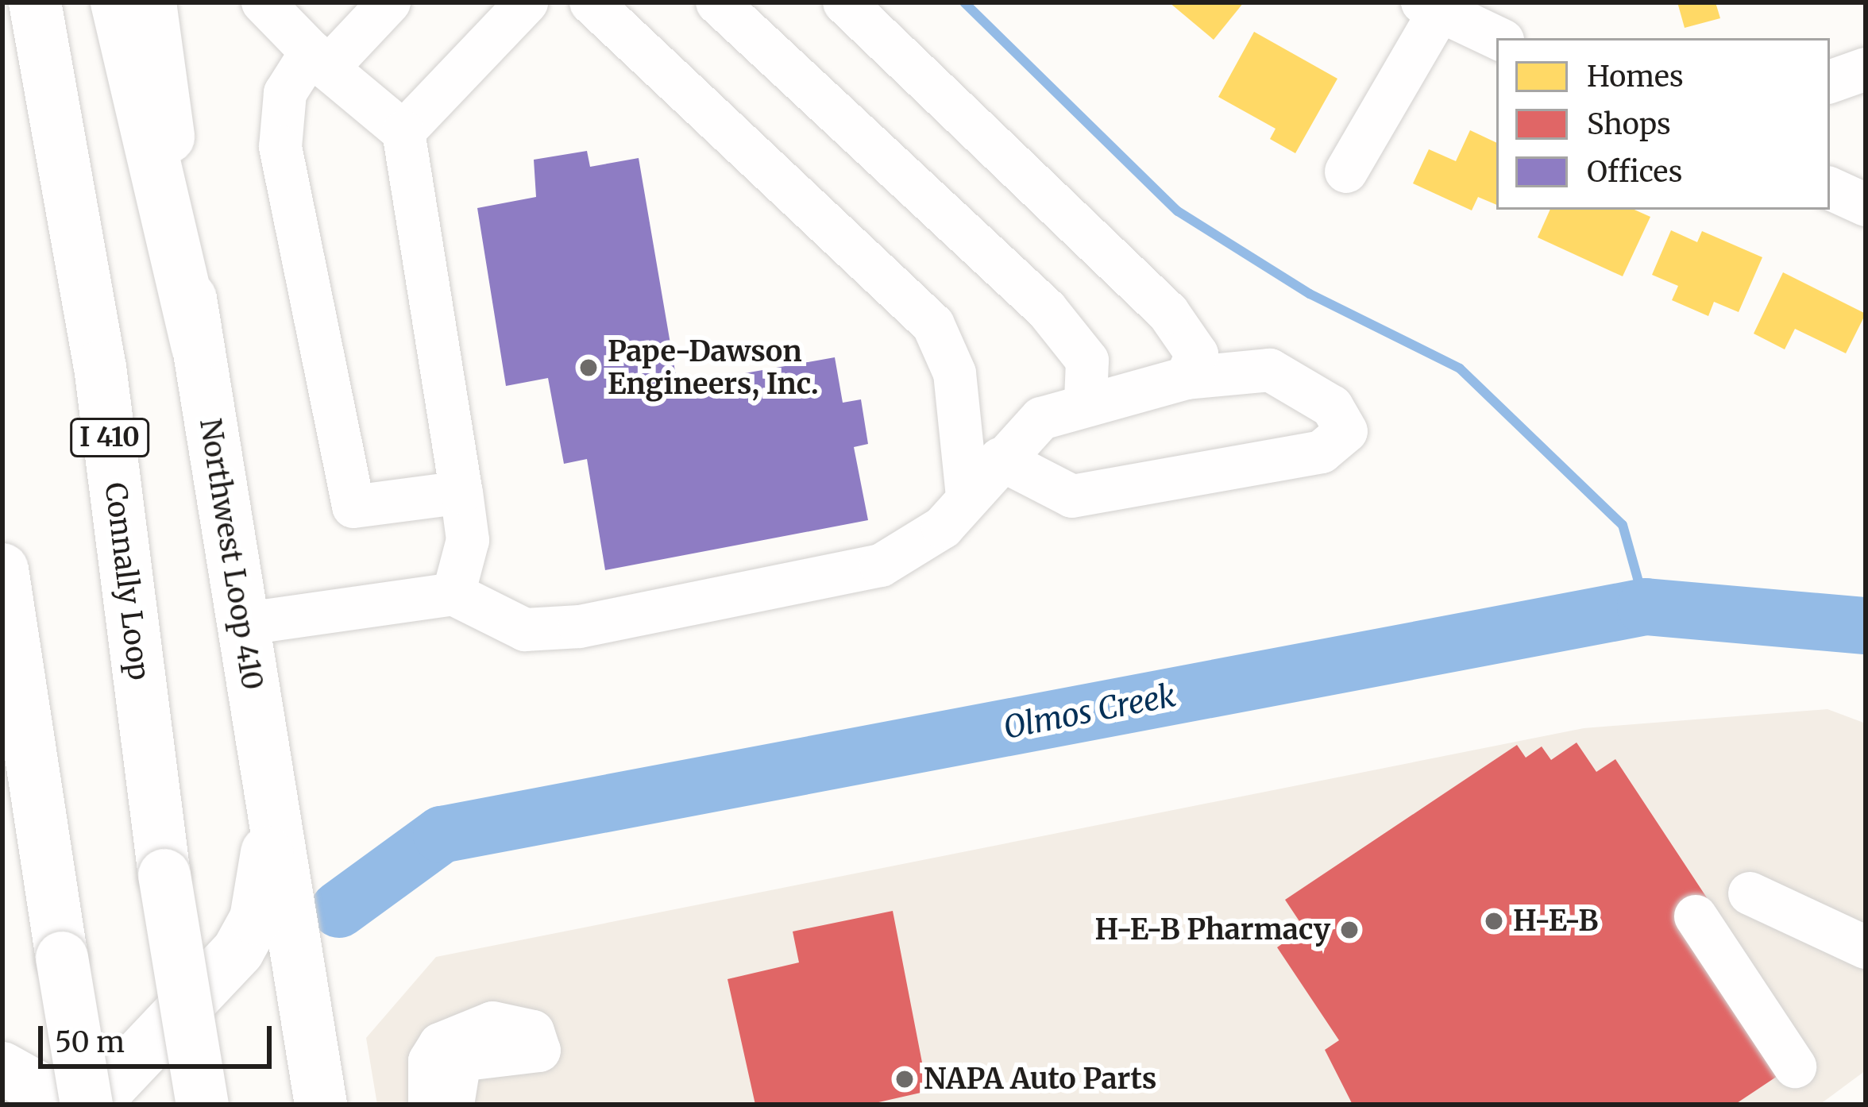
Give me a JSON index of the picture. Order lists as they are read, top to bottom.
{
  "streets": {
    "main road": ["I 410", "Northwest Loop 410", "Connally Loop"]
  },
  "water": ["Olmos Creek"],
  "places": [
    "Pape-Dawson Engineers, Inc.",
    "H-E-B",
    "H-E-B Pharmacy",
    "NAPA Auto Parts"
  ],
  "legend": ["Homes", "Shops", "Offices"],
  "scale_bar": "50 m"
}
